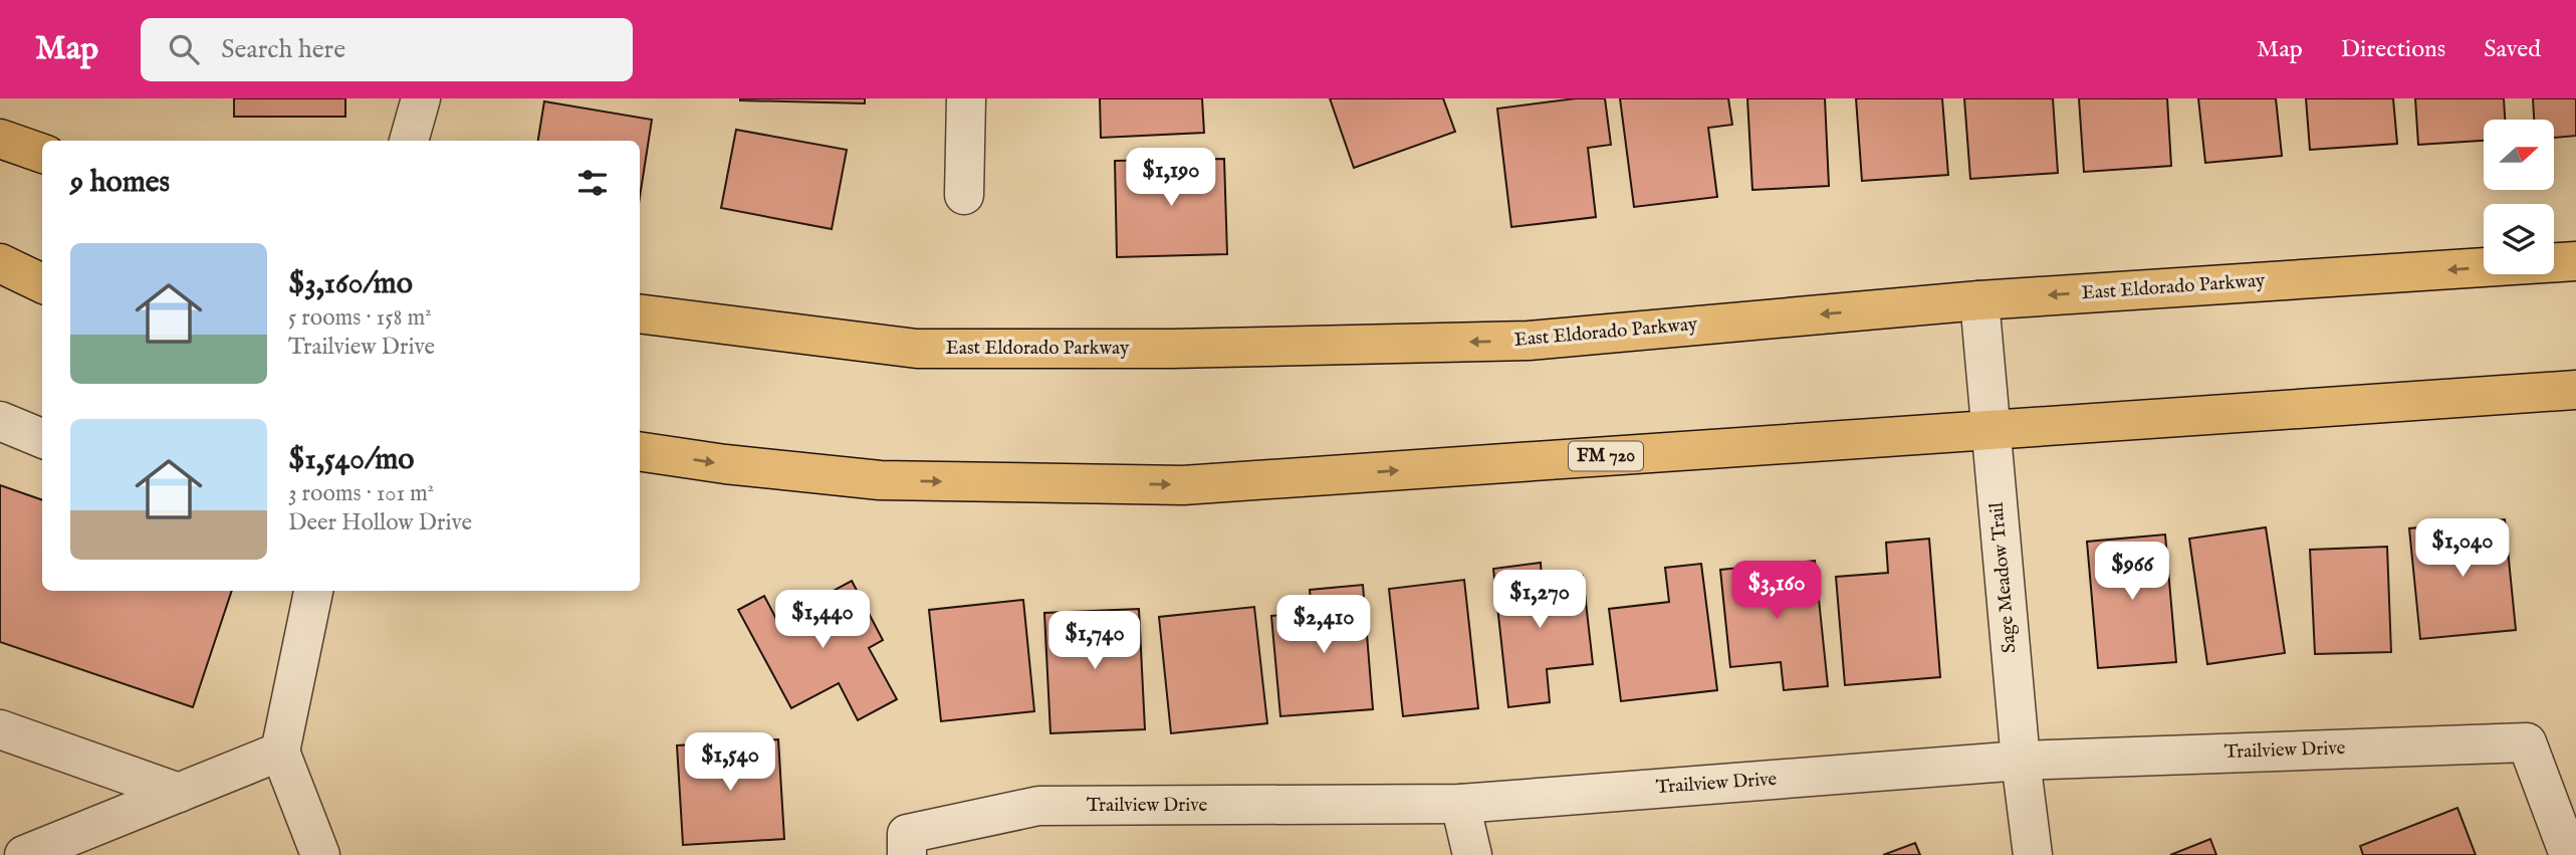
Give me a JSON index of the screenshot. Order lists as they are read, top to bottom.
{
  "streets": {
    "main road": ["East Eldorado Parkway", "FM 720"],
    "street": ["Sage Meadow Trail", "Trailview Drive"]
  },
  "crossings": [
    ["East Eldorado Parkway", "Sage Meadow Trail"],
    ["FM 720", "Sage Meadow Trail"],
    ["Sage Meadow Trail", "Trailview Drive"]
  ],
  "north": "right",
  "page": {
    "header": "Map",
    "search": "Search here",
    "nav": ["Map", "Directions", "Saved"],
    "heading": "9 homes",
    "price": [
      "$1,190",
      "$1,040",
      "$966",
      "$3,160",
      "$1,270",
      "$1,440",
      "$2,410",
      "$1,740",
      "$1,540"
    ],
    "list": [
      {
        "name": "$3,160/mo",
        "note": "5 rooms · 158 m² · Trailview Drive"
      },
      {
        "name": "$1,540/mo",
        "note": "3 rooms · 101 m² · Deer Hollow Drive"
      }
    ]
  }
}
